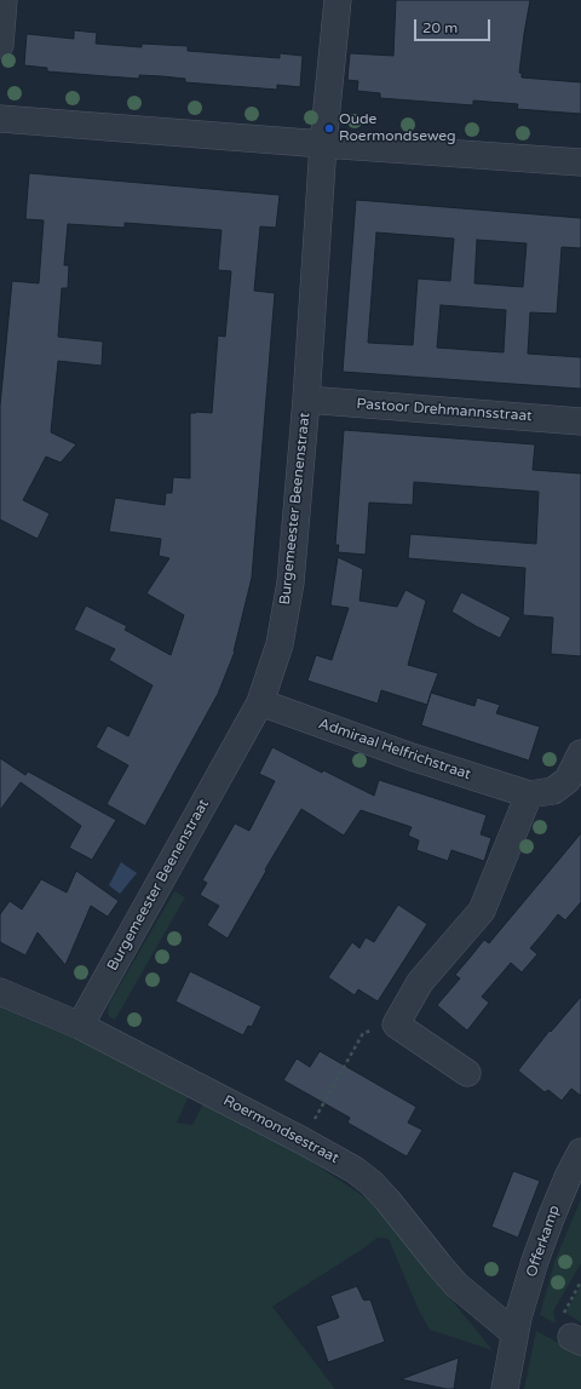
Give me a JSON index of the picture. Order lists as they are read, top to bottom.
{
  "streets": {
    "street": [
      "Pastoor Drehmannsstraat",
      "Burgemeester Beenenstraat",
      "Admiraal Helfrichstraat",
      "Roermondsestraat",
      "Offerkamp"
    ]
  },
  "crossings": [
    ["Pastoor Drehmannsstraat", "Burgemeester Beenenstraat"],
    ["Burgemeester Beenenstraat", "Admiraal Helfrichstraat"],
    ["Burgemeester Beenenstraat", "Roermondsestraat"],
    ["Roermondsestraat", "Offerkamp"]
  ],
  "places": ["Oude Roermondseweg"],
  "scale_bar": "20 m"
}
